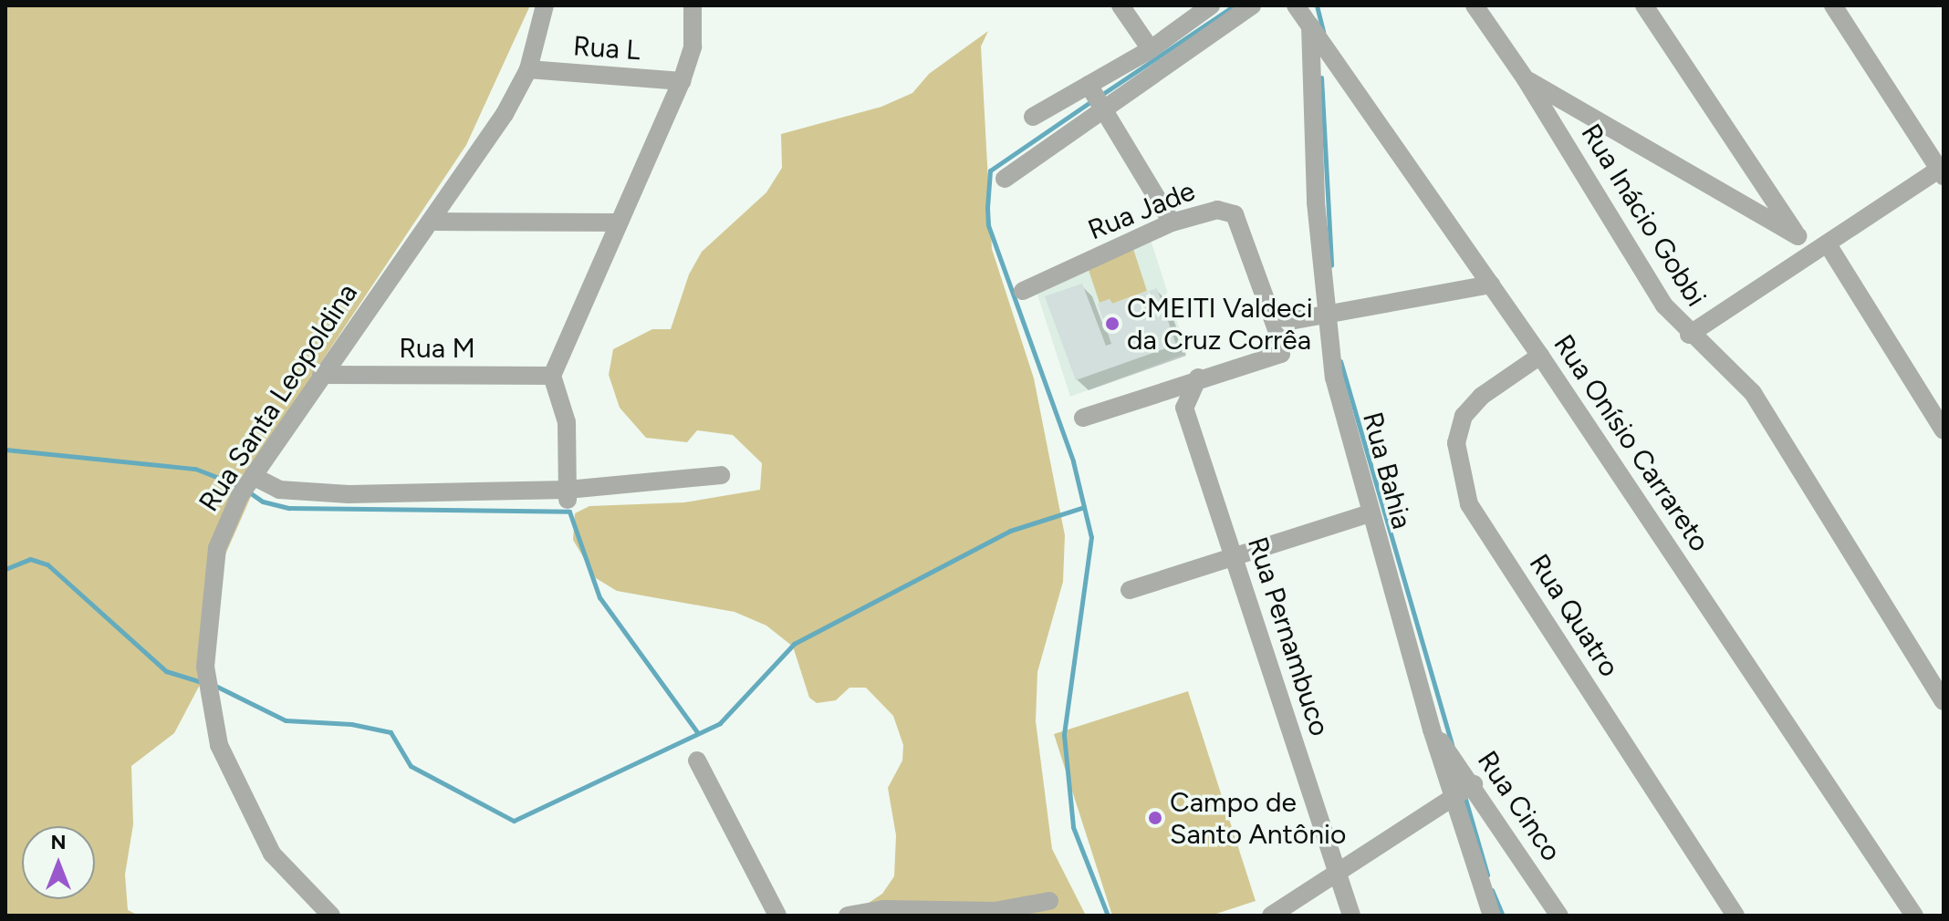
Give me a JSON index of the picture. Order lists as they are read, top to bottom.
{
  "streets": {
    "street": [
      "Rua L",
      "Rua Jade",
      "Rua Inácio Gobbi",
      "Rua M",
      "Rua Santa Leopoldina",
      "Rua Onísio Carrareto",
      "Rua Bahia",
      "Rua Quatro",
      "Rua Pernambuco",
      "Rua Cinco"
    ]
  },
  "crossings": [
    ["Rua L", "Rua Santa Leopoldina"],
    ["Rua Jade", "Rua Pernambuco"],
    ["Rua M", "Rua Santa Leopoldina"],
    ["Rua Onísio Carrareto", "Rua Bahia"],
    ["Rua Onísio Carrareto", "Rua Quatro"],
    ["Rua Bahia", "Rua Cinco"]
  ],
  "places": ["CMEITI Valdeci da Cruz Corrêa", "Campo de Santo Antônio"],
  "north": "top"
}
